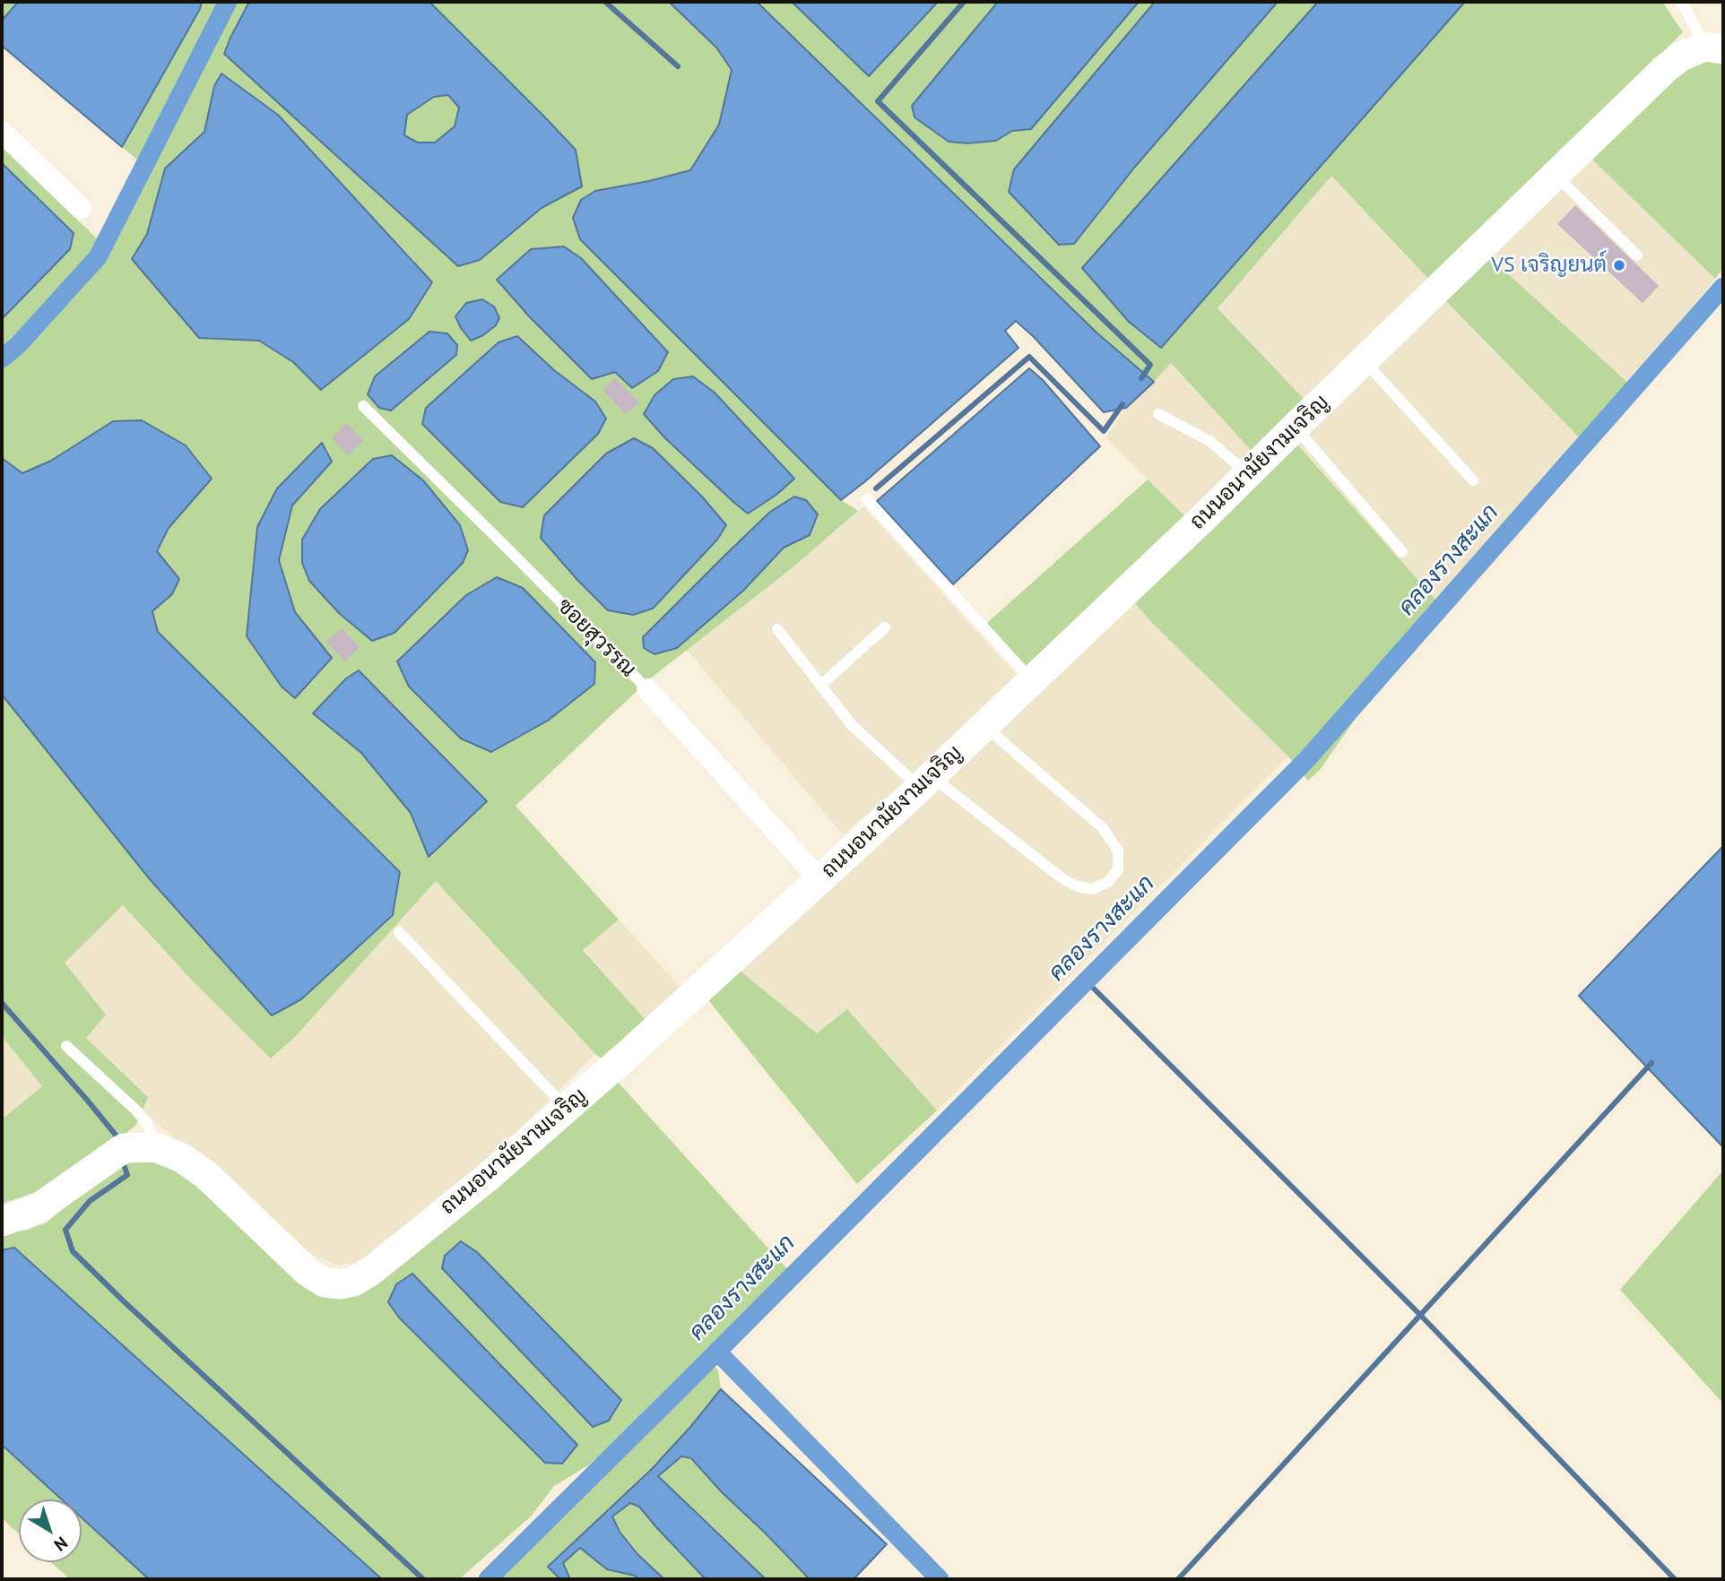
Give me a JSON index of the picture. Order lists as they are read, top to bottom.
{
  "streets": {
    "street": ["ถนนอนามัยงามเจริญ", "ซอยสุวรรณ"]
  },
  "crossings": [
    ["ถนนอนามัยงามเจริญ", "ซอยสุวรรณ"]
  ],
  "water": ["คลองรางสะแก"],
  "places": ["VS เจริญยนต์"],
  "north": "bottom right"
}
